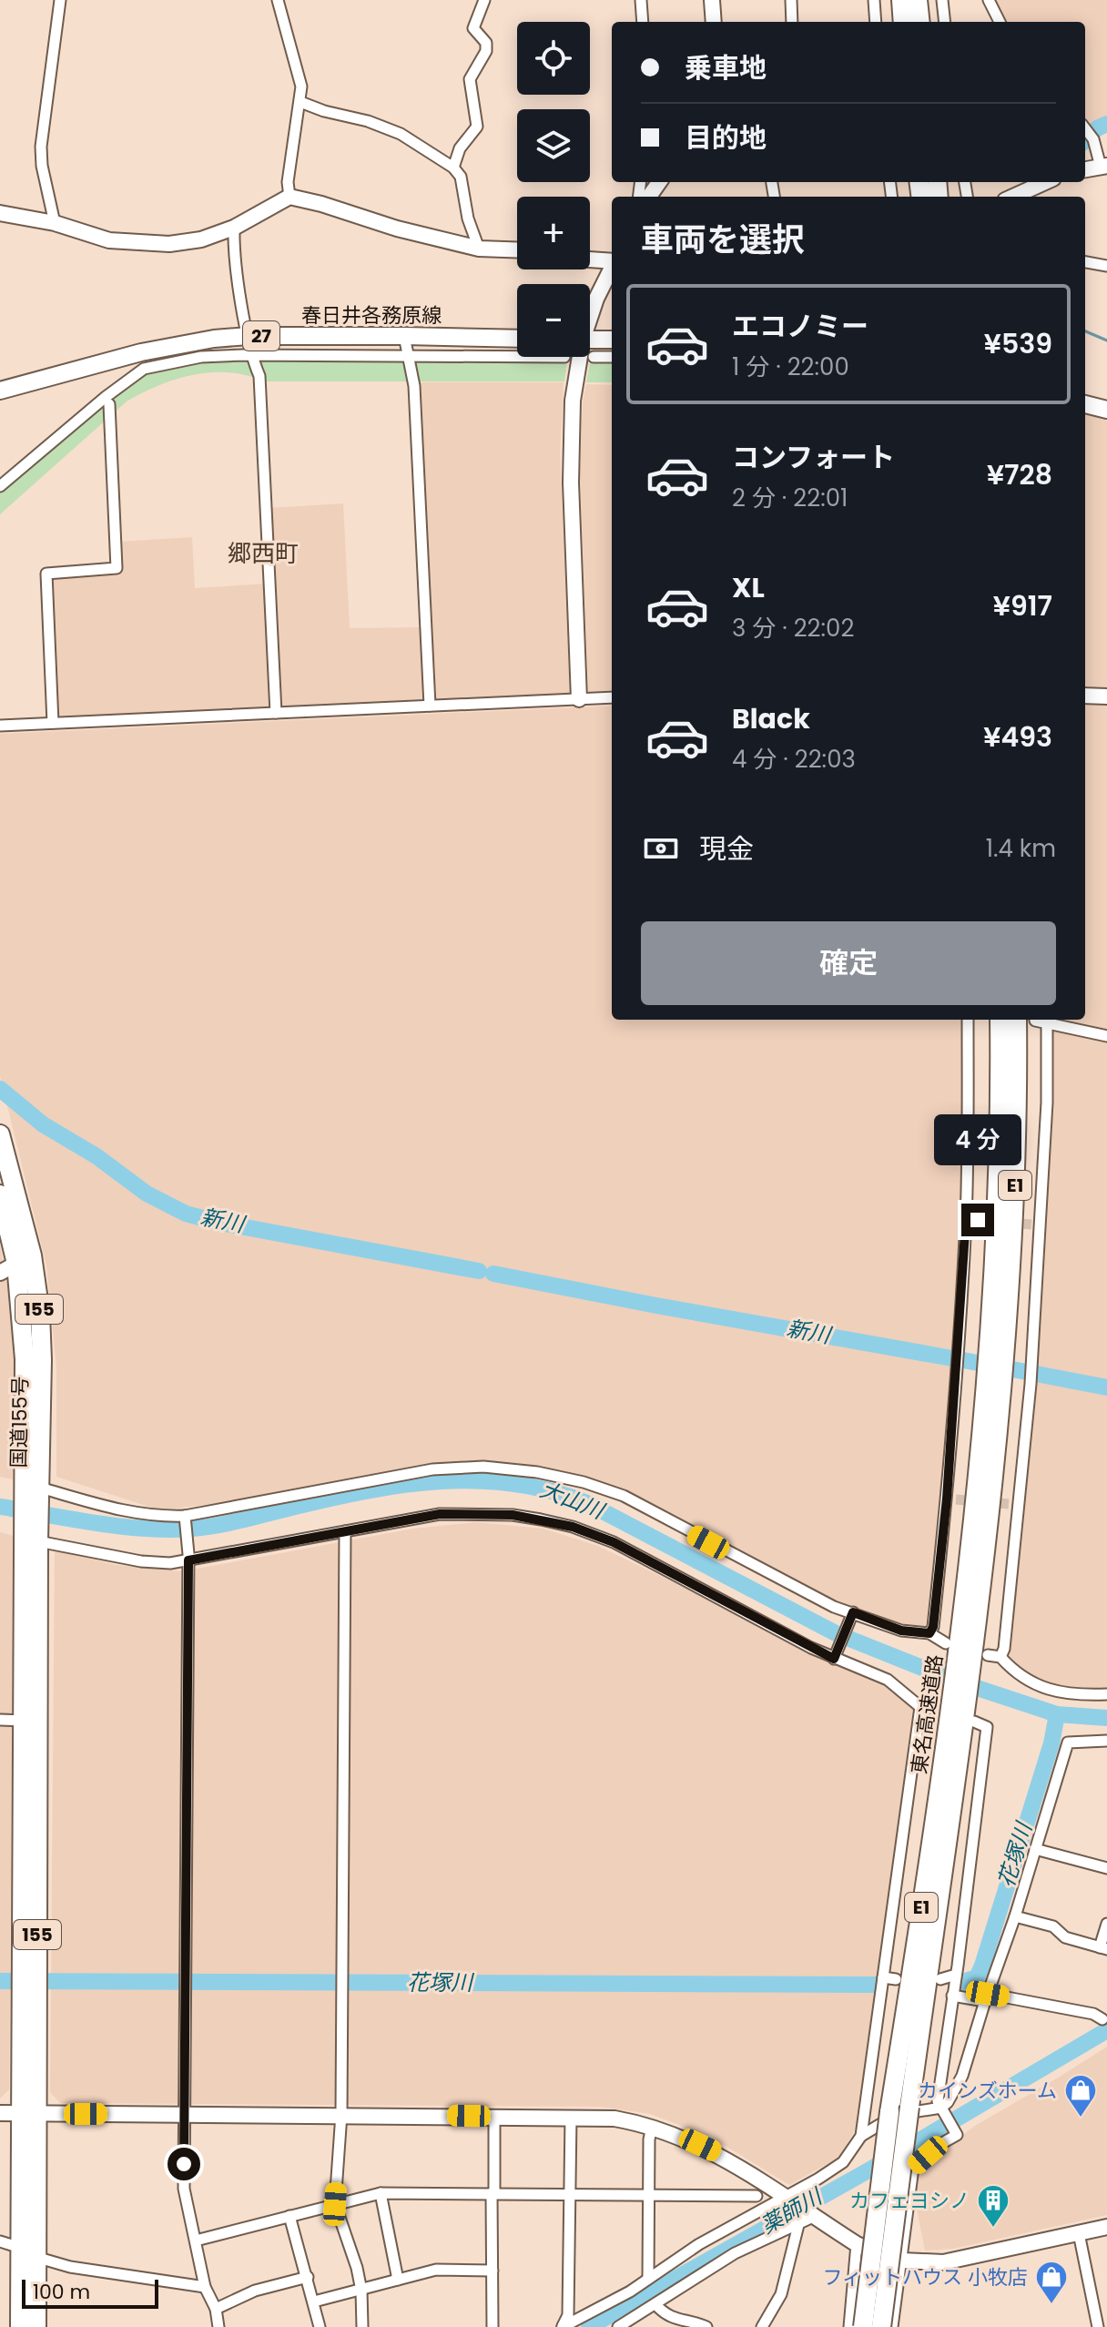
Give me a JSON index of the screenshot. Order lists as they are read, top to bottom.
{
  "streets": {
    "highway": [
      "E1",
      "155",
      "国道155号",
      "東名高速道路"
    ],
    "main road": ["春日井各務原線", "27"]
  },
  "districts": ["郷西町"],
  "water": [
    "新川",
    "大山川",
    "花塚川",
    "薬師川"
  ],
  "places": {
    "shop": ["カインズホーム", "フィットハウス 小牧店"],
    "building": ["カフェヨシノ"]
  },
  "scale_bar": "100 m",
  "page": {
    "map_buttons": ["+", "−"],
    "banner": ["乗車地", "目的地"],
    "heading": "車両を選択",
    "list": [
      {
        "name": "エコノミー",
        "note": "1 分 · 22:00",
        "value": "¥539"
      },
      {
        "name": "コンフォート",
        "note": "2 分 · 22:01",
        "value": "¥728"
      },
      {
        "name": "XL",
        "note": "3 分 · 22:02",
        "value": "¥917"
      },
      {
        "name": "Black",
        "note": "4 分 · 22:03",
        "value": "¥493"
      }
    ],
    "pay": ["現金", "1.4 km"],
    "buttons": "確定",
    "bubble": "4 分",
    "scale": "100 m"
  }
}
